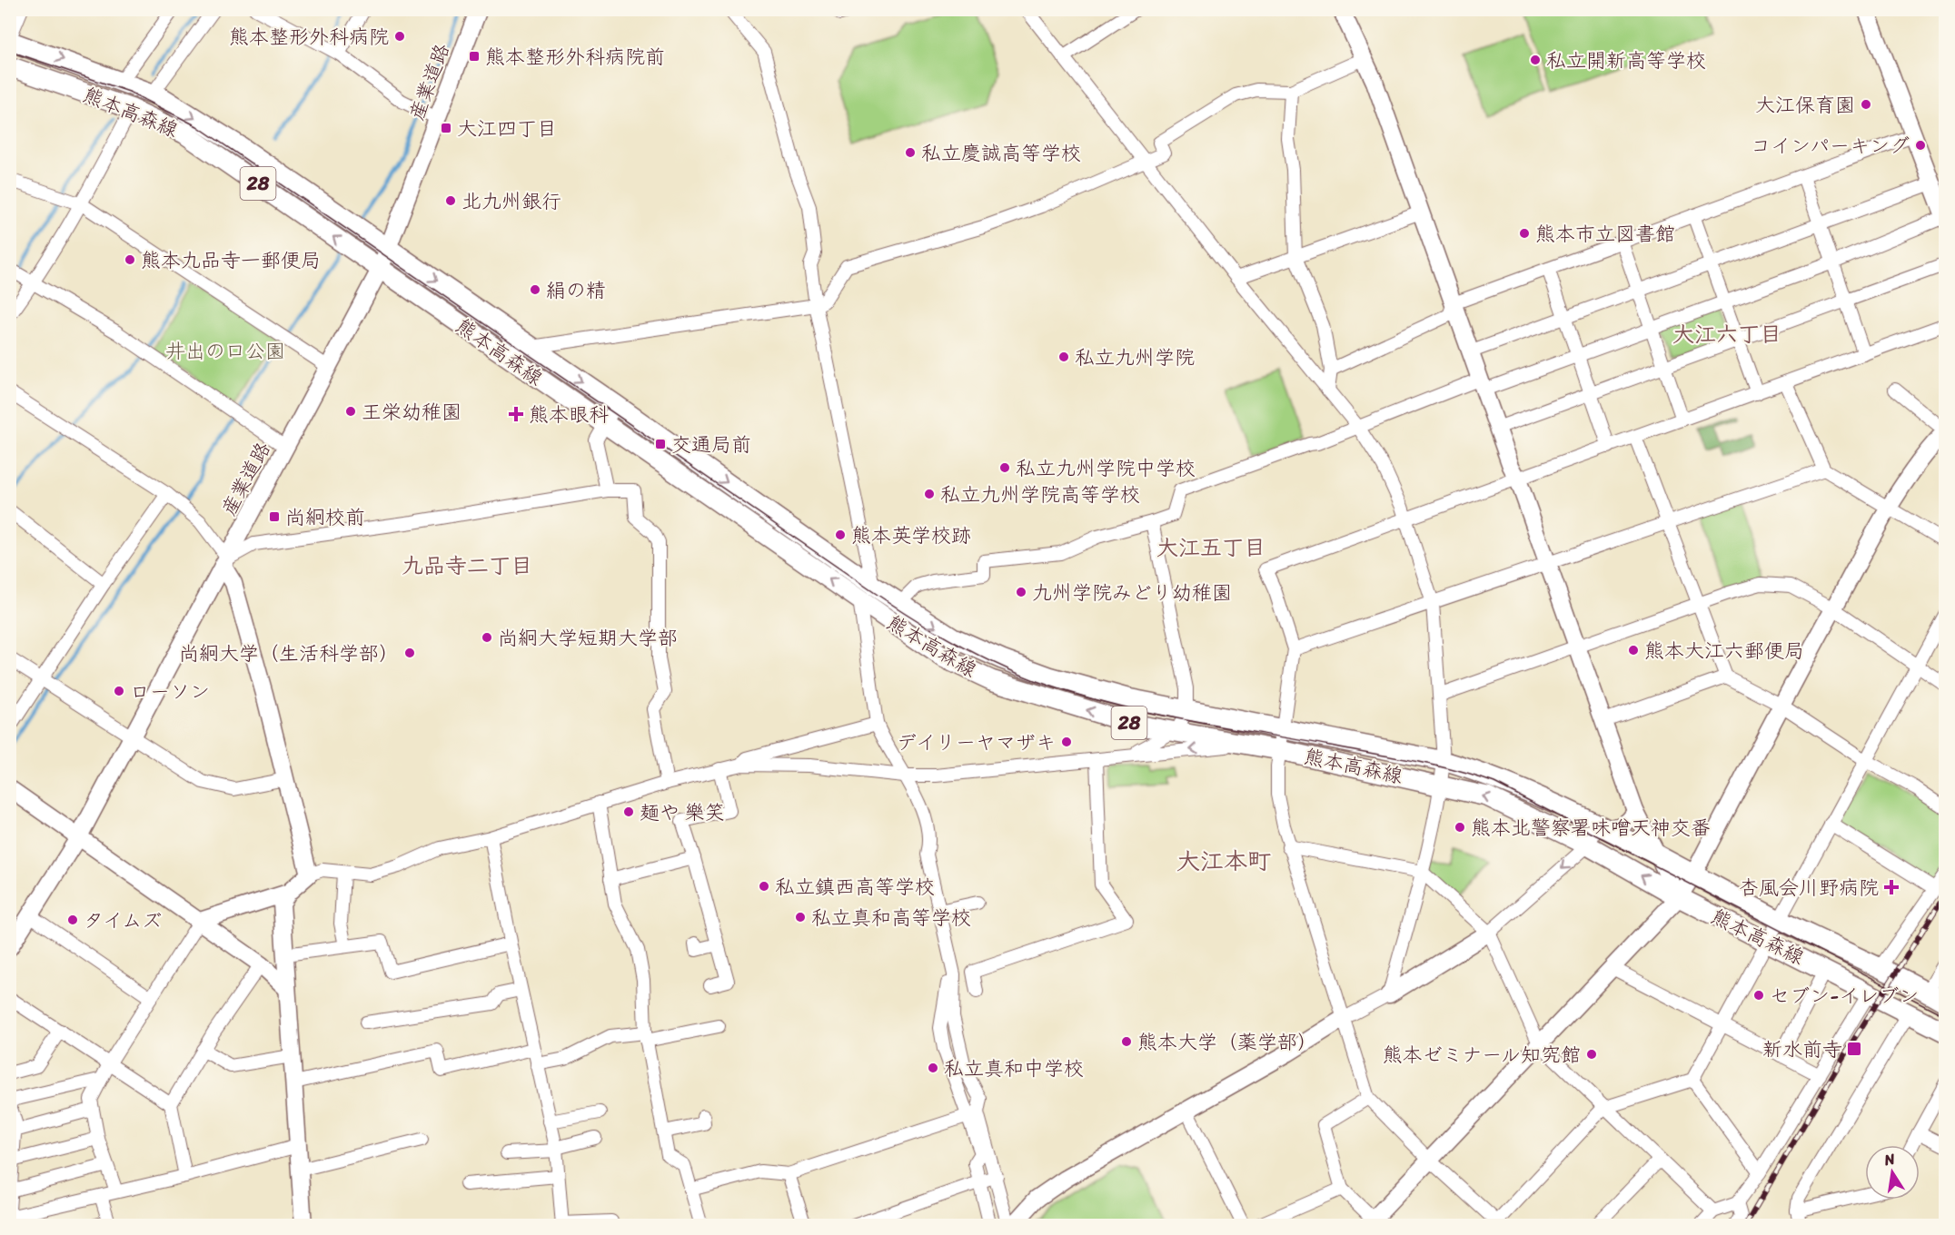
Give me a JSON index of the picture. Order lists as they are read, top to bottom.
{
  "streets": {
    "main road": ["熊本高森線", "28"],
    "street": ["産業道路"]
  },
  "crossings": [
    ["産業道路", "熊本高森線"]
  ],
  "districts": [
    "大江六丁目",
    "大江五丁目",
    "九品寺二丁目",
    "大江本町"
  ],
  "parks": ["井出の口公園"],
  "places": {
    "other": [
      "熊本整形外科病院",
      "私立開新高等学校",
      "大江保育園",
      "コインパーキング",
      "私立慶誠高等学校",
      "北九州銀行",
      "熊本市立図書館",
      "熊本九品寺一郵便局",
      "絹の精",
      "私立九州学院",
      "王栄幼稚園",
      "私立九州学院中学校",
      "私立九州学院高等学校",
      "熊本英学校跡",
      "九州学院みどり幼稚園",
      "尚絅大学短期大学部",
      "熊本大江六郵便局",
      "尚絅大学（生活科学部）",
      "ローソン",
      "デイリーヤマザキ",
      "麺や 樂笑",
      "熊本北警察署味噌天神交番",
      "私立鎮西高等学校",
      "私立真和高等学校",
      "タイムズ",
      "セブン-イレブン",
      "熊本大学（薬学部）",
      "熊本ゼミナール知究館",
      "私立真和中学校"
    ],
    "transit": [
      "熊本整形外科病院前",
      "大江四丁目",
      "交通局前",
      "尚絅校前",
      "新水前寺"
    ],
    "health": ["熊本眼科", "杏風会川野病院"]
  },
  "north": "top"
}
